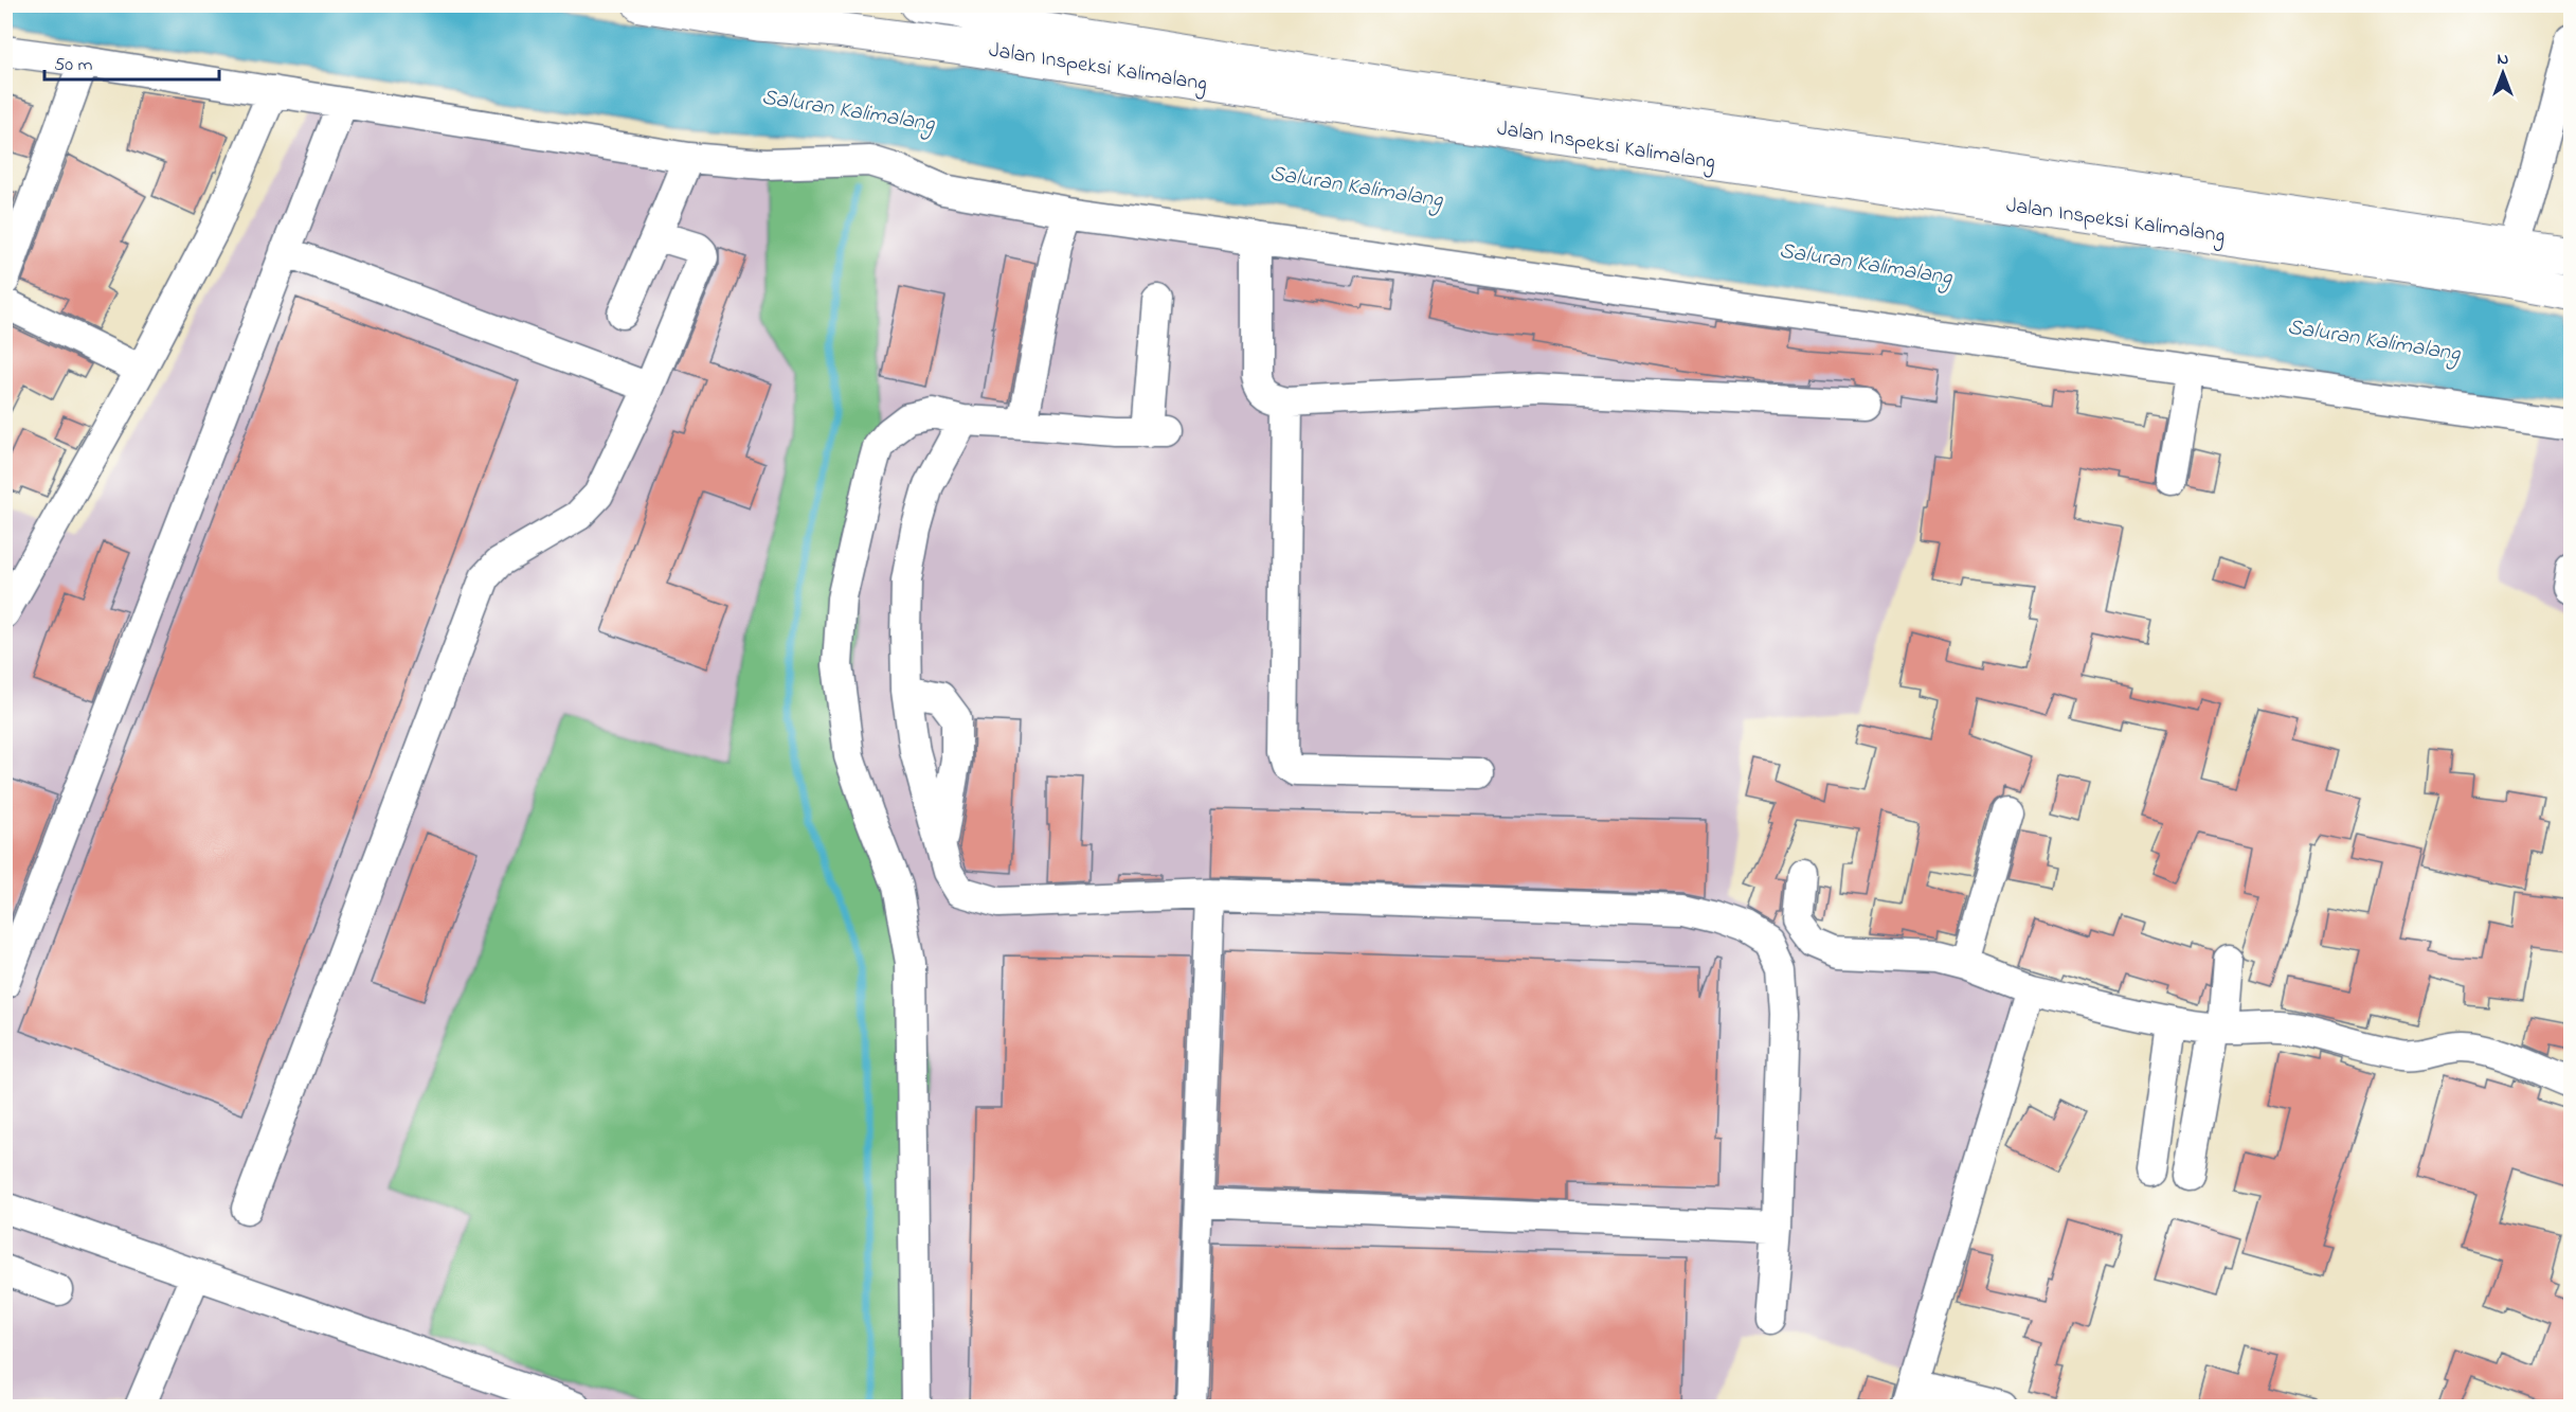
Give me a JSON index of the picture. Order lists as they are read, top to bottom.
{
  "streets": {
    "main road": ["Jalan Inspeksi Kalimalang"]
  },
  "water": ["Saluran Kalimalang"],
  "scale_bar": "50 m",
  "north": "top"
}
